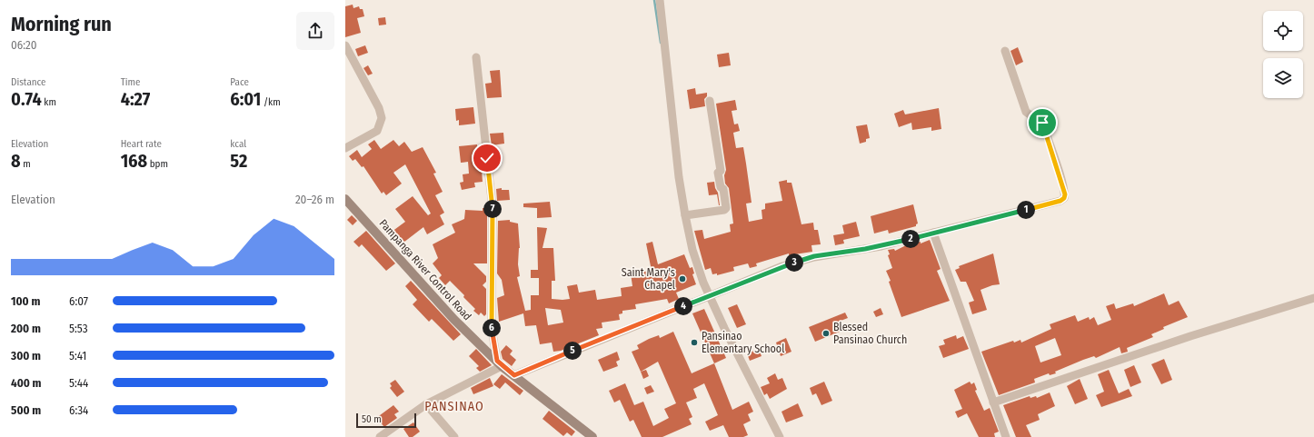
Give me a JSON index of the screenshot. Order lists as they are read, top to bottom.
{
  "streets": {
    "main road": ["Pampanga River Control Road"]
  },
  "districts": ["PANSINAO"],
  "places": ["Saint Mary's Chapel", "Blessed Pansinao Church", "Pansinao Elementary School"],
  "scale_bar": "50 m",
  "page": {
    "heading": ["Morning run", "06:20"],
    "stats": [
      ["Distance", "0.74 km"],
      ["Time", "4:27"],
      ["Pace", "6:01 /km"],
      ["Elevation", "8 m"],
      ["Heart rate", "168 bpm"],
      ["kcal", "52"]
    ],
    "chart": ["Elevation", "20–26 m"],
    "pins": [
      "7",
      "1",
      "2",
      "3",
      "4",
      "6",
      "5"
    ],
    "list": [
      {
        "name": "100 m",
        "note": "6:07"
      },
      {
        "name": "200 m",
        "note": "5:53"
      },
      {
        "name": "300 m",
        "note": "5:41"
      },
      {
        "name": "400 m",
        "note": "5:44"
      },
      {
        "name": "500 m",
        "note": "6:34"
      }
    ],
    "scale": "50 m"
  }
}
